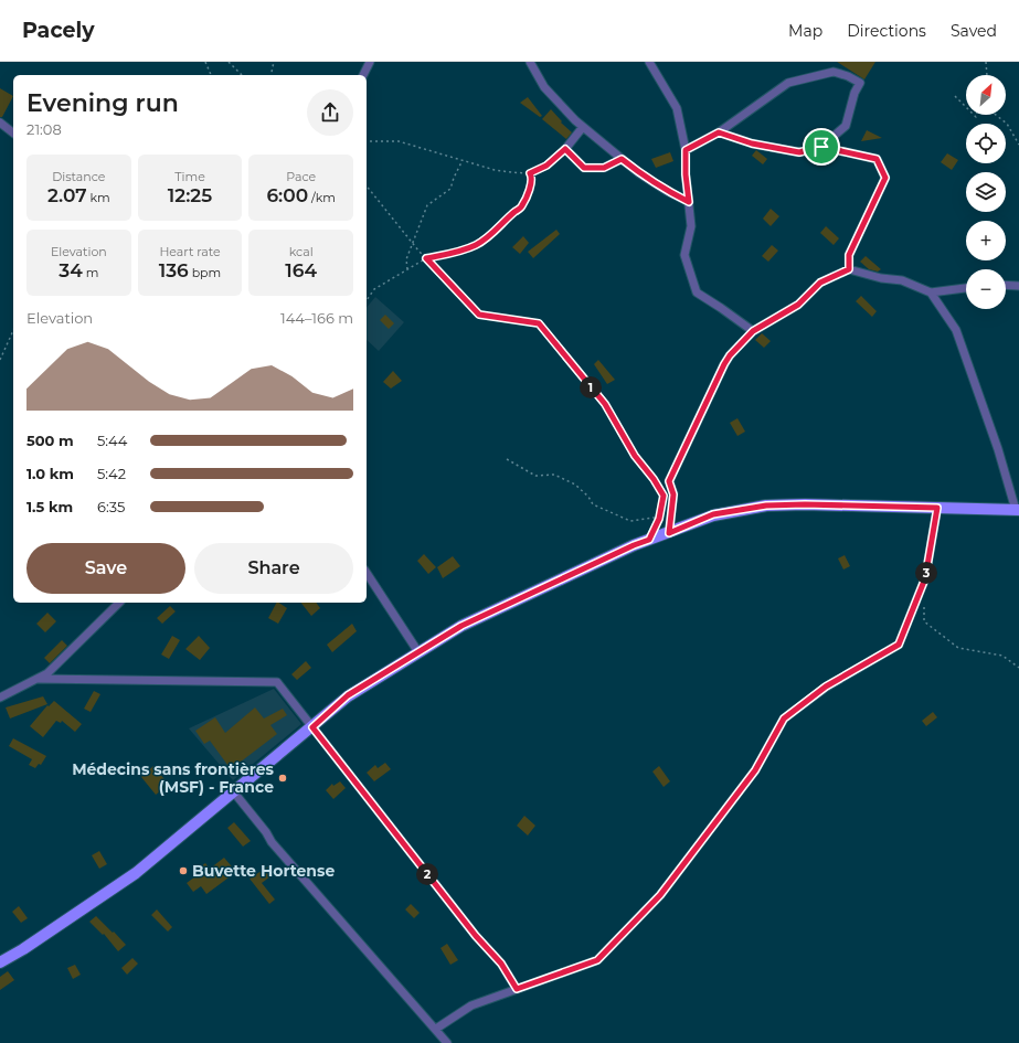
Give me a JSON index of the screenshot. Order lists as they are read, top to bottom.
{
  "places": ["Médecins sans frontières (MSF) - France", "Buvette Hortense"],
  "north": "top right",
  "page": {
    "header": "Pacely",
    "nav": ["Map", "Directions", "Saved"],
    "map_buttons": ["+", "−"],
    "heading": ["Evening run", "21:08"],
    "stats": [
      ["Distance", "2.07 km"],
      ["Time", "12:25"],
      ["Pace", "6:00 /km"],
      ["Elevation", "34 m"],
      ["Heart rate", "136 bpm"],
      ["kcal", "164"]
    ],
    "chart": ["Elevation", "144–166 m"],
    "pins": ["1", "3", "2"],
    "list": [
      {
        "name": "500 m",
        "note": "5:44"
      },
      {
        "name": "1.0 km",
        "note": "5:42"
      },
      {
        "name": "1.5 km",
        "note": "6:35"
      }
    ],
    "buttons": ["Save", "Share"]
  }
}
